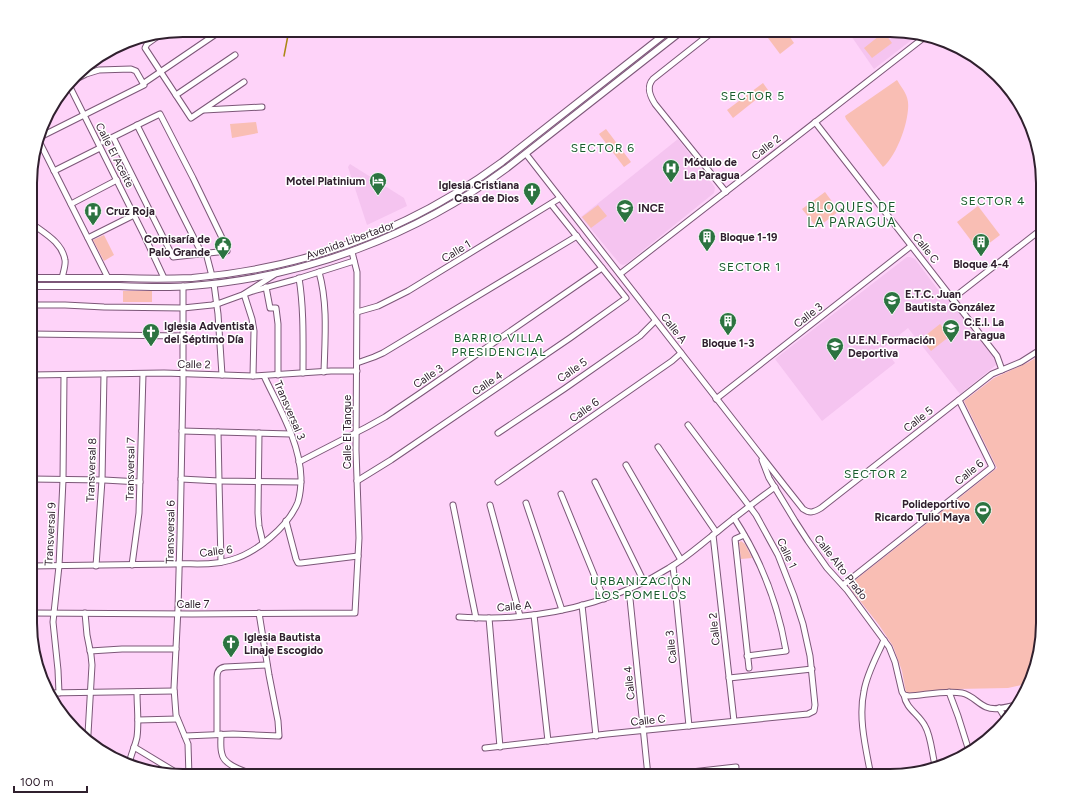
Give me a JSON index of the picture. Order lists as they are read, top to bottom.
{
  "streets": {
    "main road": ["Avenida Libertador"],
    "street": [
      "Calle 2",
      "Calle El Aceite",
      "Calle C",
      "Calle 1",
      "Calle 3",
      "Calle A",
      "Calle 5",
      "Calle 4",
      "Transversal 3",
      "Calle 6",
      "Calle El Tanque",
      "Transversal 7",
      "Transversal 8",
      "Transversal 6",
      "Transversal 9",
      "Calle Alto Prado",
      "Calle 7"
    ]
  },
  "crossings": [
    ["Calle 2", "Calle C"],
    ["Calle 2", "Calle A"],
    ["Calle 2", "Calle 4"],
    ["Calle 2", "Transversal 3"],
    ["Calle 2", "Calle El Tanque"],
    ["Calle 2", "Transversal 7"],
    ["Calle 2", "Transversal 8"],
    ["Calle 2", "Transversal 6"],
    ["Calle 2", "Transversal 9"],
    ["Calle El Aceite", "Avenida Libertador"],
    ["Avenida Libertador", "Calle A"],
    ["Avenida Libertador", "Transversal 3"],
    ["Avenida Libertador", "Calle El Tanque"],
    ["Avenida Libertador", "Transversal 6"],
    ["Calle C", "Calle 1"],
    ["Calle C", "Calle 3"],
    ["Calle C", "Calle 5"],
    ["Calle C", "Calle 4"],
    ["Calle 1", "Calle A"],
    ["Calle 1", "Calle El Tanque"],
    ["Calle 3", "Calle A"],
    ["Calle 3", "Transversal 3"],
    ["Calle 3", "Calle El Tanque"],
    ["Calle A", "Calle 5"],
    ["Calle A", "Calle 4"],
    ["Calle A", "Calle 6"],
    ["Calle A", "Calle Alto Prado"],
    ["Calle 5", "Calle 6"],
    ["Calle 4", "Calle El Tanque"],
    ["Transversal 3", "Calle 6"],
    ["Calle 6", "Transversal 7"],
    ["Calle 6", "Transversal 8"],
    ["Calle 6", "Transversal 6"],
    ["Calle 6", "Transversal 9"],
    ["Calle 6", "Calle Alto Prado"],
    ["Calle El Tanque", "Calle 7"],
    ["Transversal 6", "Calle 7"],
    ["Transversal 9", "Calle 7"]
  ],
  "districts": [
    "SECTOR 5",
    "SECTOR 6",
    "SECTOR 4",
    "BLOQUES DE LA PARAGUA",
    "SECTOR 1",
    "BARRIO VILLA PRESIDENCIAL",
    "SECTOR 2",
    "URBANIZACIÓN LOS POMELOS"
  ],
  "places": {
    "hospital": ["Módulo de La Paragua", "Cruz Roja"],
    "hotel": ["Motel Platinium"],
    "church": ["Iglesia Cristiana Casa de Dios", "Iglesia Adventista del Séptimo Día", "Iglesia Bautista Linaje Escogido"],
    "school or university": [
      "INCE",
      "E.T.C. Juan Bautista González",
      "C.E.I. La Paragua",
      "U.E.N. Formación Deportiva"
    ],
    "building": ["Bloque 1-19", "Bloque 4-4", "Bloque 1-3"],
    "public building": ["Comisaría de Palo Grande"],
    "sports": ["Polideportivo Ricardo Tulio Maya"]
  },
  "scale_bar": "100 m"
}
